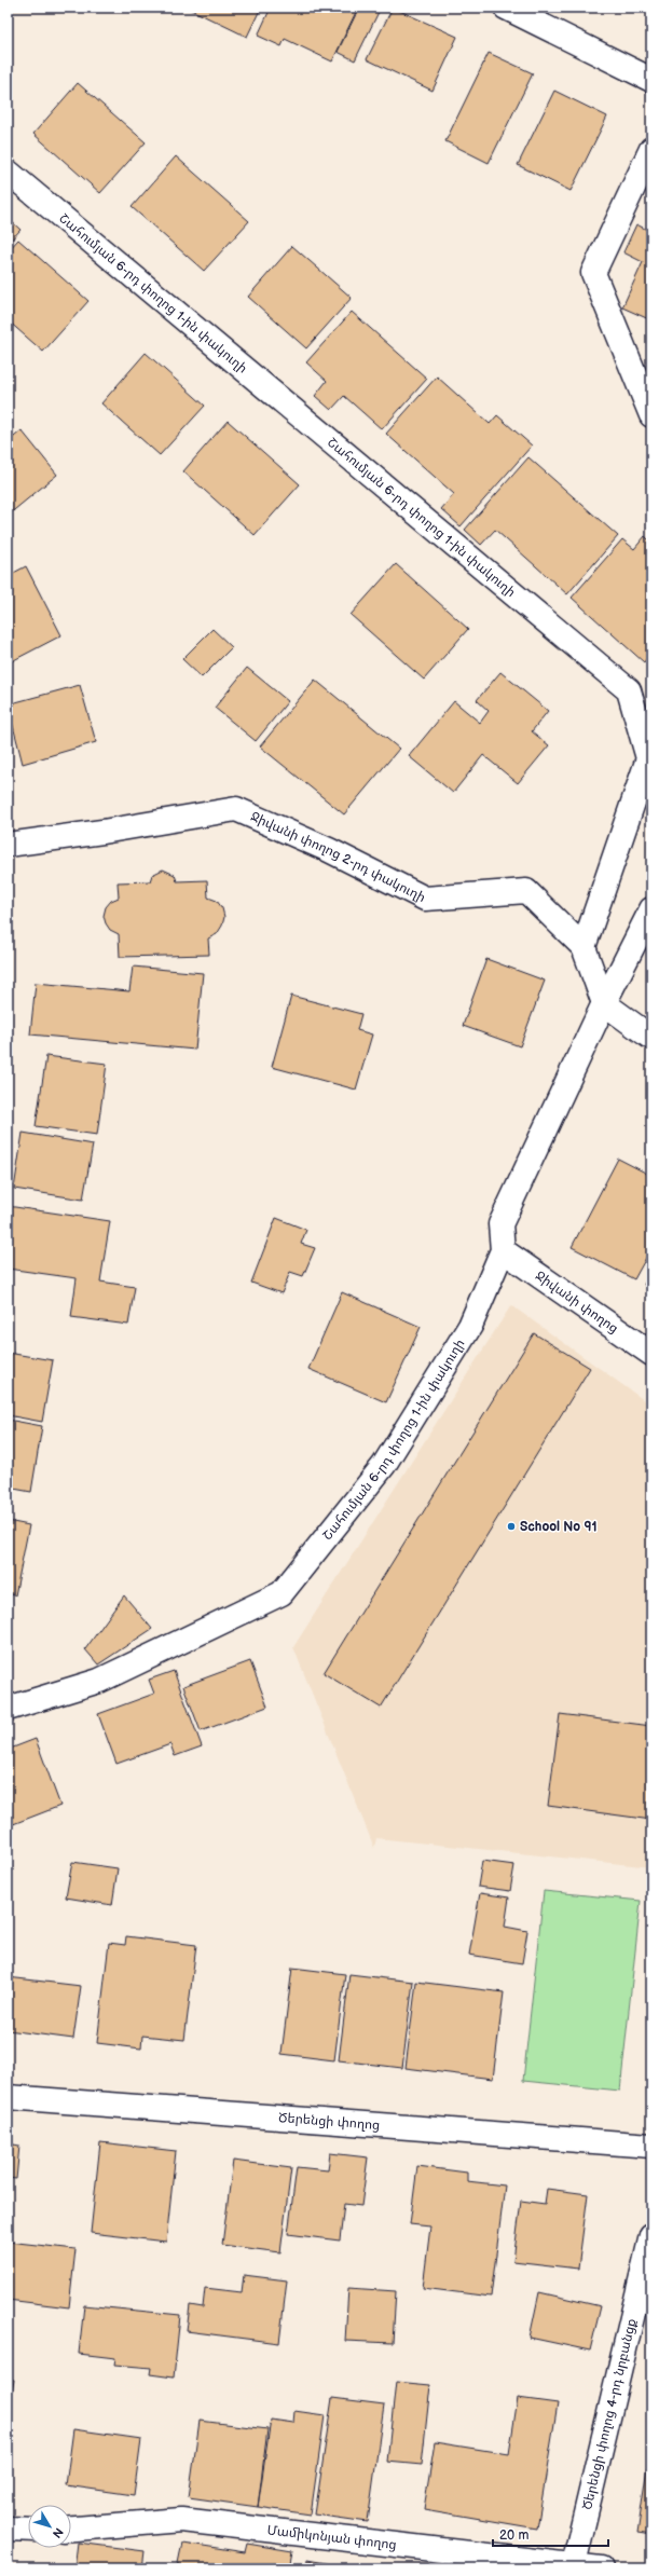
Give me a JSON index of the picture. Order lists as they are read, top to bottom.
{
  "streets": {
    "street": [
      "Շահումյան 6-րդ փողոց 1-ին փակուղի",
      "Ջիվանի փողոց 2-րդ փակուղի",
      "Ջիվանի փողոց",
      "Ծերենցի փողոց",
      "Ծերենցի փողոց 4-րդ նրբանցք",
      "Մամիկոնյան փողոց"
    ]
  },
  "crossings": [
    ["Շահումյան 6-րդ փողոց 1-ին փակուղի", "Ջիվանի փողոց 2-րդ փակուղի"],
    ["Շահումյան 6-րդ փողոց 1-ին փակուղի", "Ջիվանի փողոց"],
    ["Ծերենցի փողոց 4-րդ նրբանցք", "Մամիկոնյան փողոց"]
  ],
  "places": ["School No 91"],
  "scale_bar": "20 m",
  "north": "bottom right"
}
